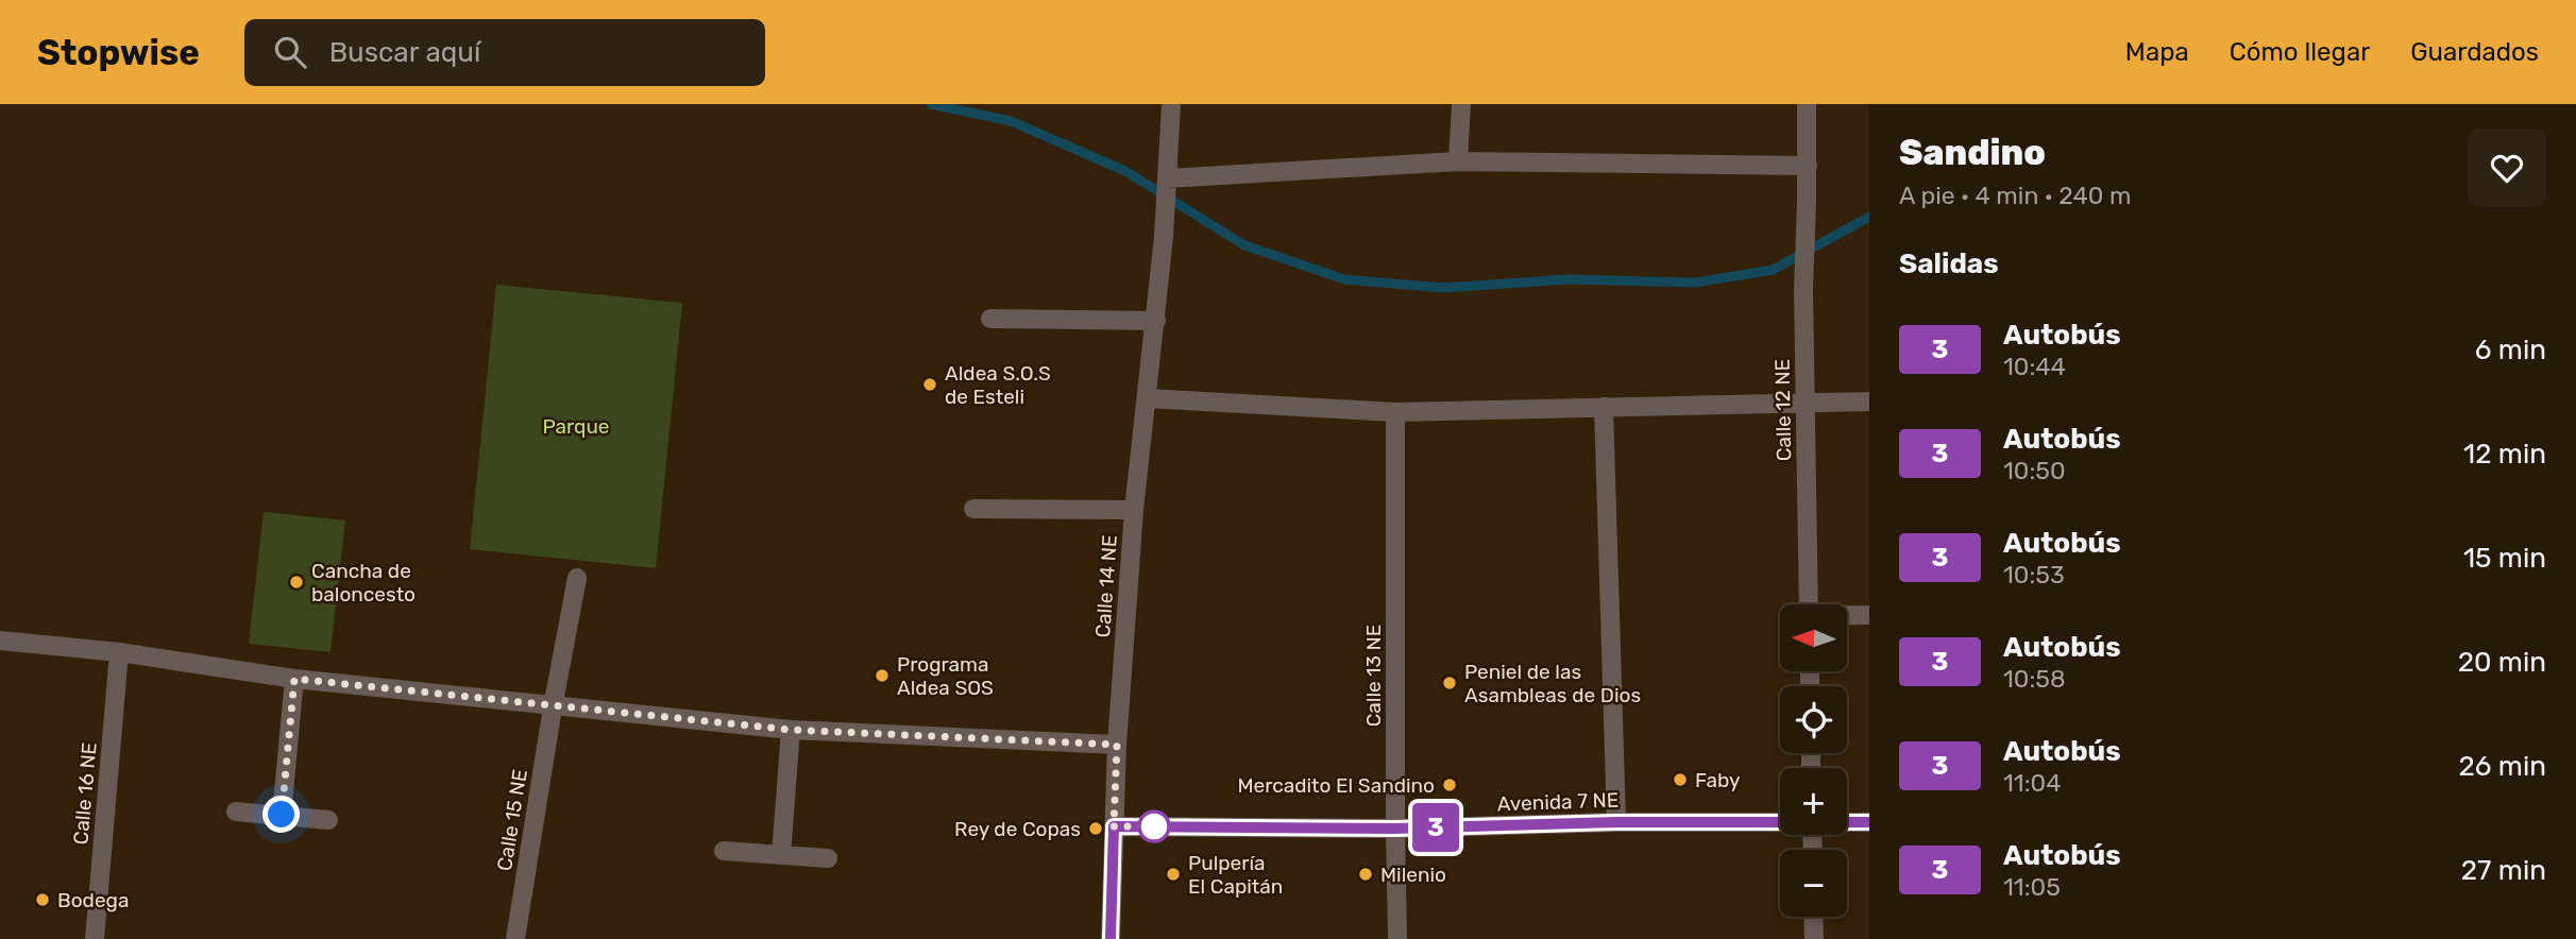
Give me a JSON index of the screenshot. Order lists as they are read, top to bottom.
{
  "streets": {
    "street": [
      "Calle 12 NE",
      "Calle 14 NE",
      "Calle 13 NE",
      "Calle 16 NE",
      "Avenida 7 NE",
      "Calle 15 NE"
    ]
  },
  "crossings": [
    ["Calle 14 NE", "Avenida 7 NE"],
    ["Calle 13 NE", "Avenida 7 NE"]
  ],
  "parks": ["Parque"],
  "places": [
    "Aldea S.O.S de Esteli",
    "Cancha de baloncesto",
    "Programa Aldea SOS",
    "Peniel de las Asambleas de Dios",
    "Faby",
    "Mercadito El Sandino",
    "Rey de Copas",
    "Pulpería El Capitán",
    "Milenio",
    "Bodega"
  ],
  "lines": ["bus line 3"],
  "north": "left",
  "page": {
    "header": "Stopwise",
    "search": "Buscar aquí",
    "nav": ["Mapa", "Cómo llegar", "Guardados"],
    "on_map": "3",
    "heading": [
      ["Sandino", "A pie · 4 min · 240 m"],
      "Salidas"
    ],
    "list": [
      {
        "mark": "3",
        "name": "Autobús",
        "note": "10:44",
        "value": "6 min"
      },
      {
        "mark": "3",
        "name": "Autobús",
        "note": "10:50",
        "value": "12 min"
      },
      {
        "mark": "3",
        "name": "Autobús",
        "note": "10:53",
        "value": "15 min"
      },
      {
        "mark": "3",
        "name": "Autobús",
        "note": "10:58",
        "value": "20 min"
      },
      {
        "mark": "3",
        "name": "Autobús",
        "note": "11:04",
        "value": "26 min"
      },
      {
        "mark": "3",
        "name": "Autobús",
        "note": "11:05",
        "value": "27 min"
      }
    ],
    "map_buttons": ["+", "−"]
  }
}
